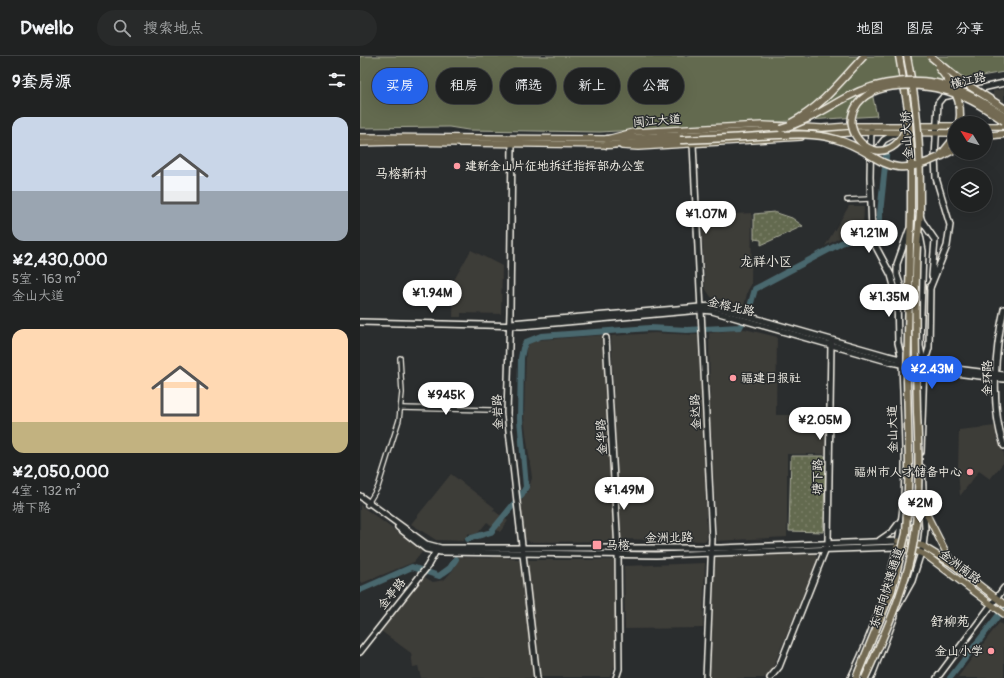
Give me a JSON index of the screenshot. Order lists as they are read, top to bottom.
{
  "streets": {
    "highway": ["金山大桥", "东西向快速通道"],
    "main road": [
      "横江路",
      "闽江大道",
      "金榕北路",
      "金环路",
      "金岩路",
      "金达路",
      "金山大道",
      "金华路",
      "塘下路",
      "金洲北路",
      "金洲南路",
      "金亭路"
    ]
  },
  "crossings": [
    ["横江路", "闽江大道"],
    ["闽江大道", "金岩路"],
    ["闽江大道", "金达路"],
    ["金山大桥", "东西向快速通道"],
    ["金榕北路", "金环路"],
    ["金榕北路", "金岩路"],
    ["金榕北路", "金达路"],
    ["金榕北路", "金山大道"],
    ["金榕北路", "塘下路"],
    ["金岩路", "金洲北路"],
    ["金达路", "金洲北路"],
    ["金山大道", "金洲北路"],
    ["金山大道", "东西向快速通道"],
    ["金华路", "金洲北路"],
    ["塘下路", "金洲北路"],
    ["金洲北路", "金亭路"]
  ],
  "districts": ["马榕新村", "龙祥小区", "舒柳苑"],
  "places": {
    "other": [
      "建新金山片征地拆迁指挥部办公室",
      "福建日报社",
      "福州市人才储备中心",
      "金山小学"
    ],
    "transit": ["马榕"]
  },
  "north": "top left",
  "page": {
    "header": "Dwello",
    "search": "搜索地点",
    "nav": ["地图", "图层", "分享"],
    "heading": "9套房源",
    "chip": [
      "买房",
      "租房",
      "筛选",
      "新上",
      "公寓"
    ],
    "list": [
      {
        "name": "¥2,430,000",
        "note": "5室 · 163 m² · 金山大道"
      },
      {
        "name": "¥2,050,000",
        "note": "4室 · 132 m² · 塘下路"
      }
    ],
    "price": [
      "¥1.07M",
      "¥1.21M",
      "¥1.94M",
      "¥1.35M",
      "¥2.43M",
      "¥945K",
      "¥2.05M",
      "¥1.49M",
      "¥2M"
    ]
  }
}
